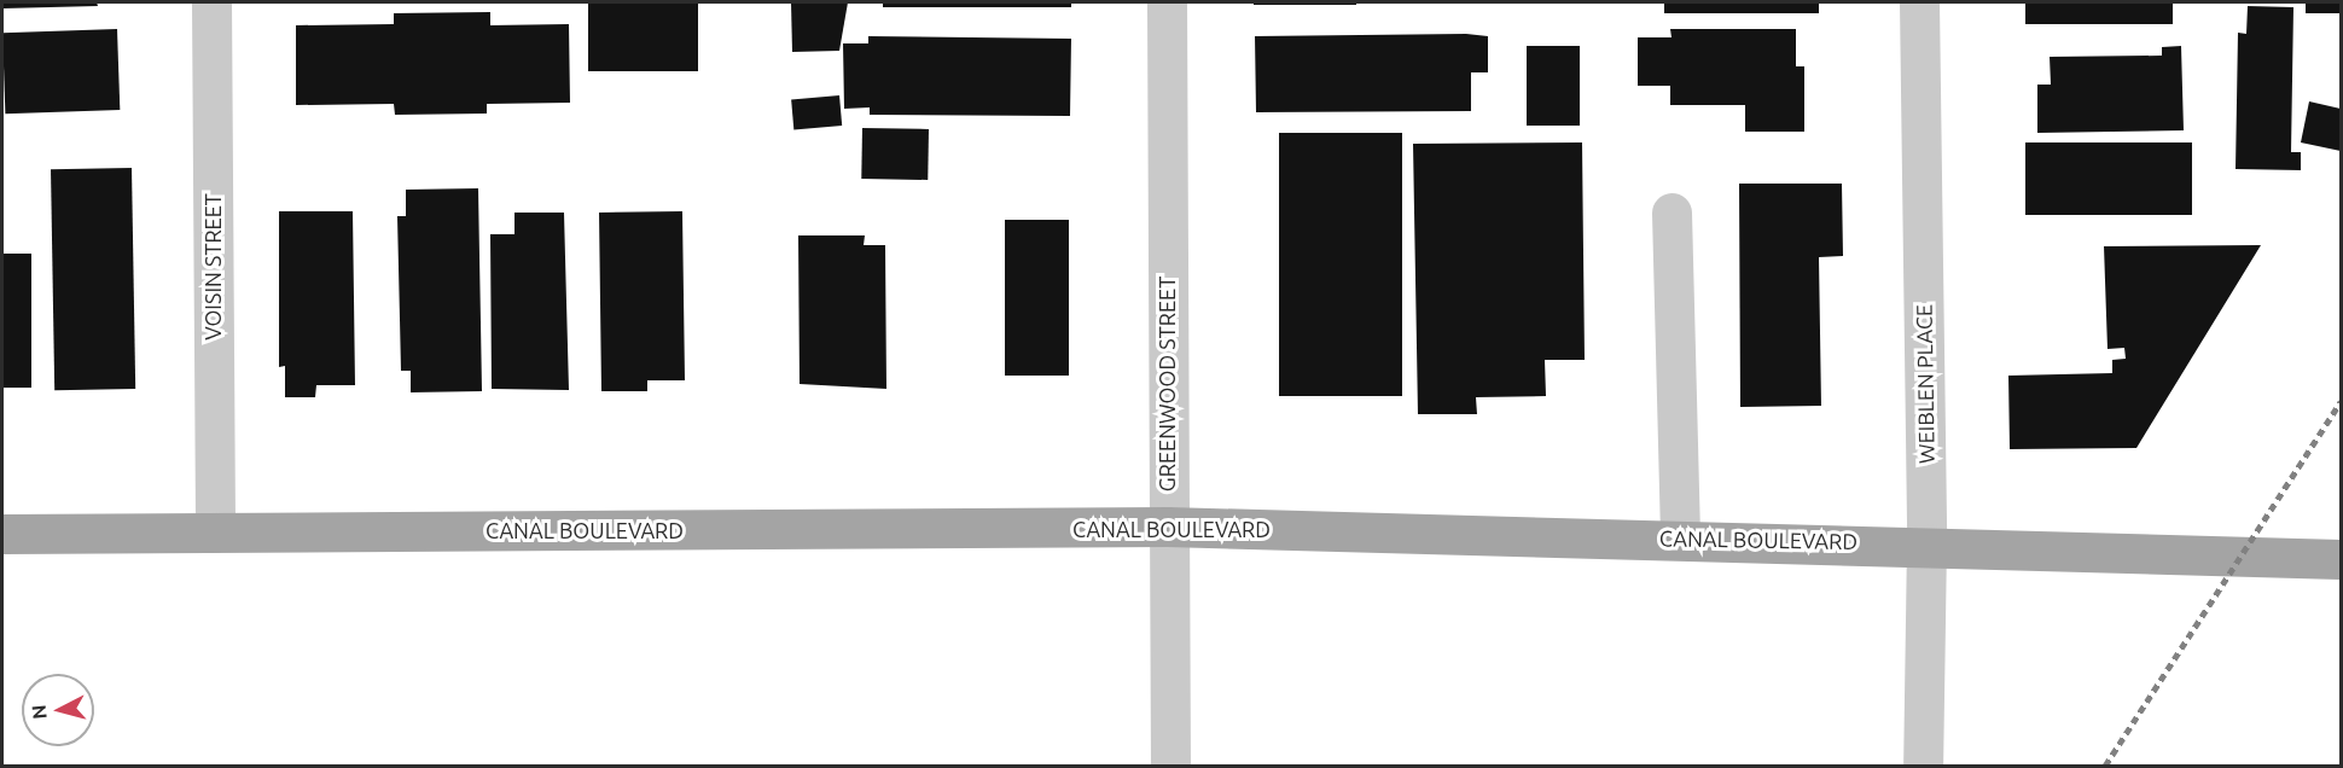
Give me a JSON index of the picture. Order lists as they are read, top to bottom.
{
  "streets": {
    "main road": ["CANAL BOULEVARD"],
    "street": ["VOISIN STREET", "GREENWOOD STREET", "WEIBLEN PLACE"]
  },
  "crossings": [
    ["VOISIN STREET", "CANAL BOULEVARD"],
    ["GREENWOOD STREET", "CANAL BOULEVARD"],
    ["WEIBLEN PLACE", "CANAL BOULEVARD"]
  ],
  "north": "left"
}
